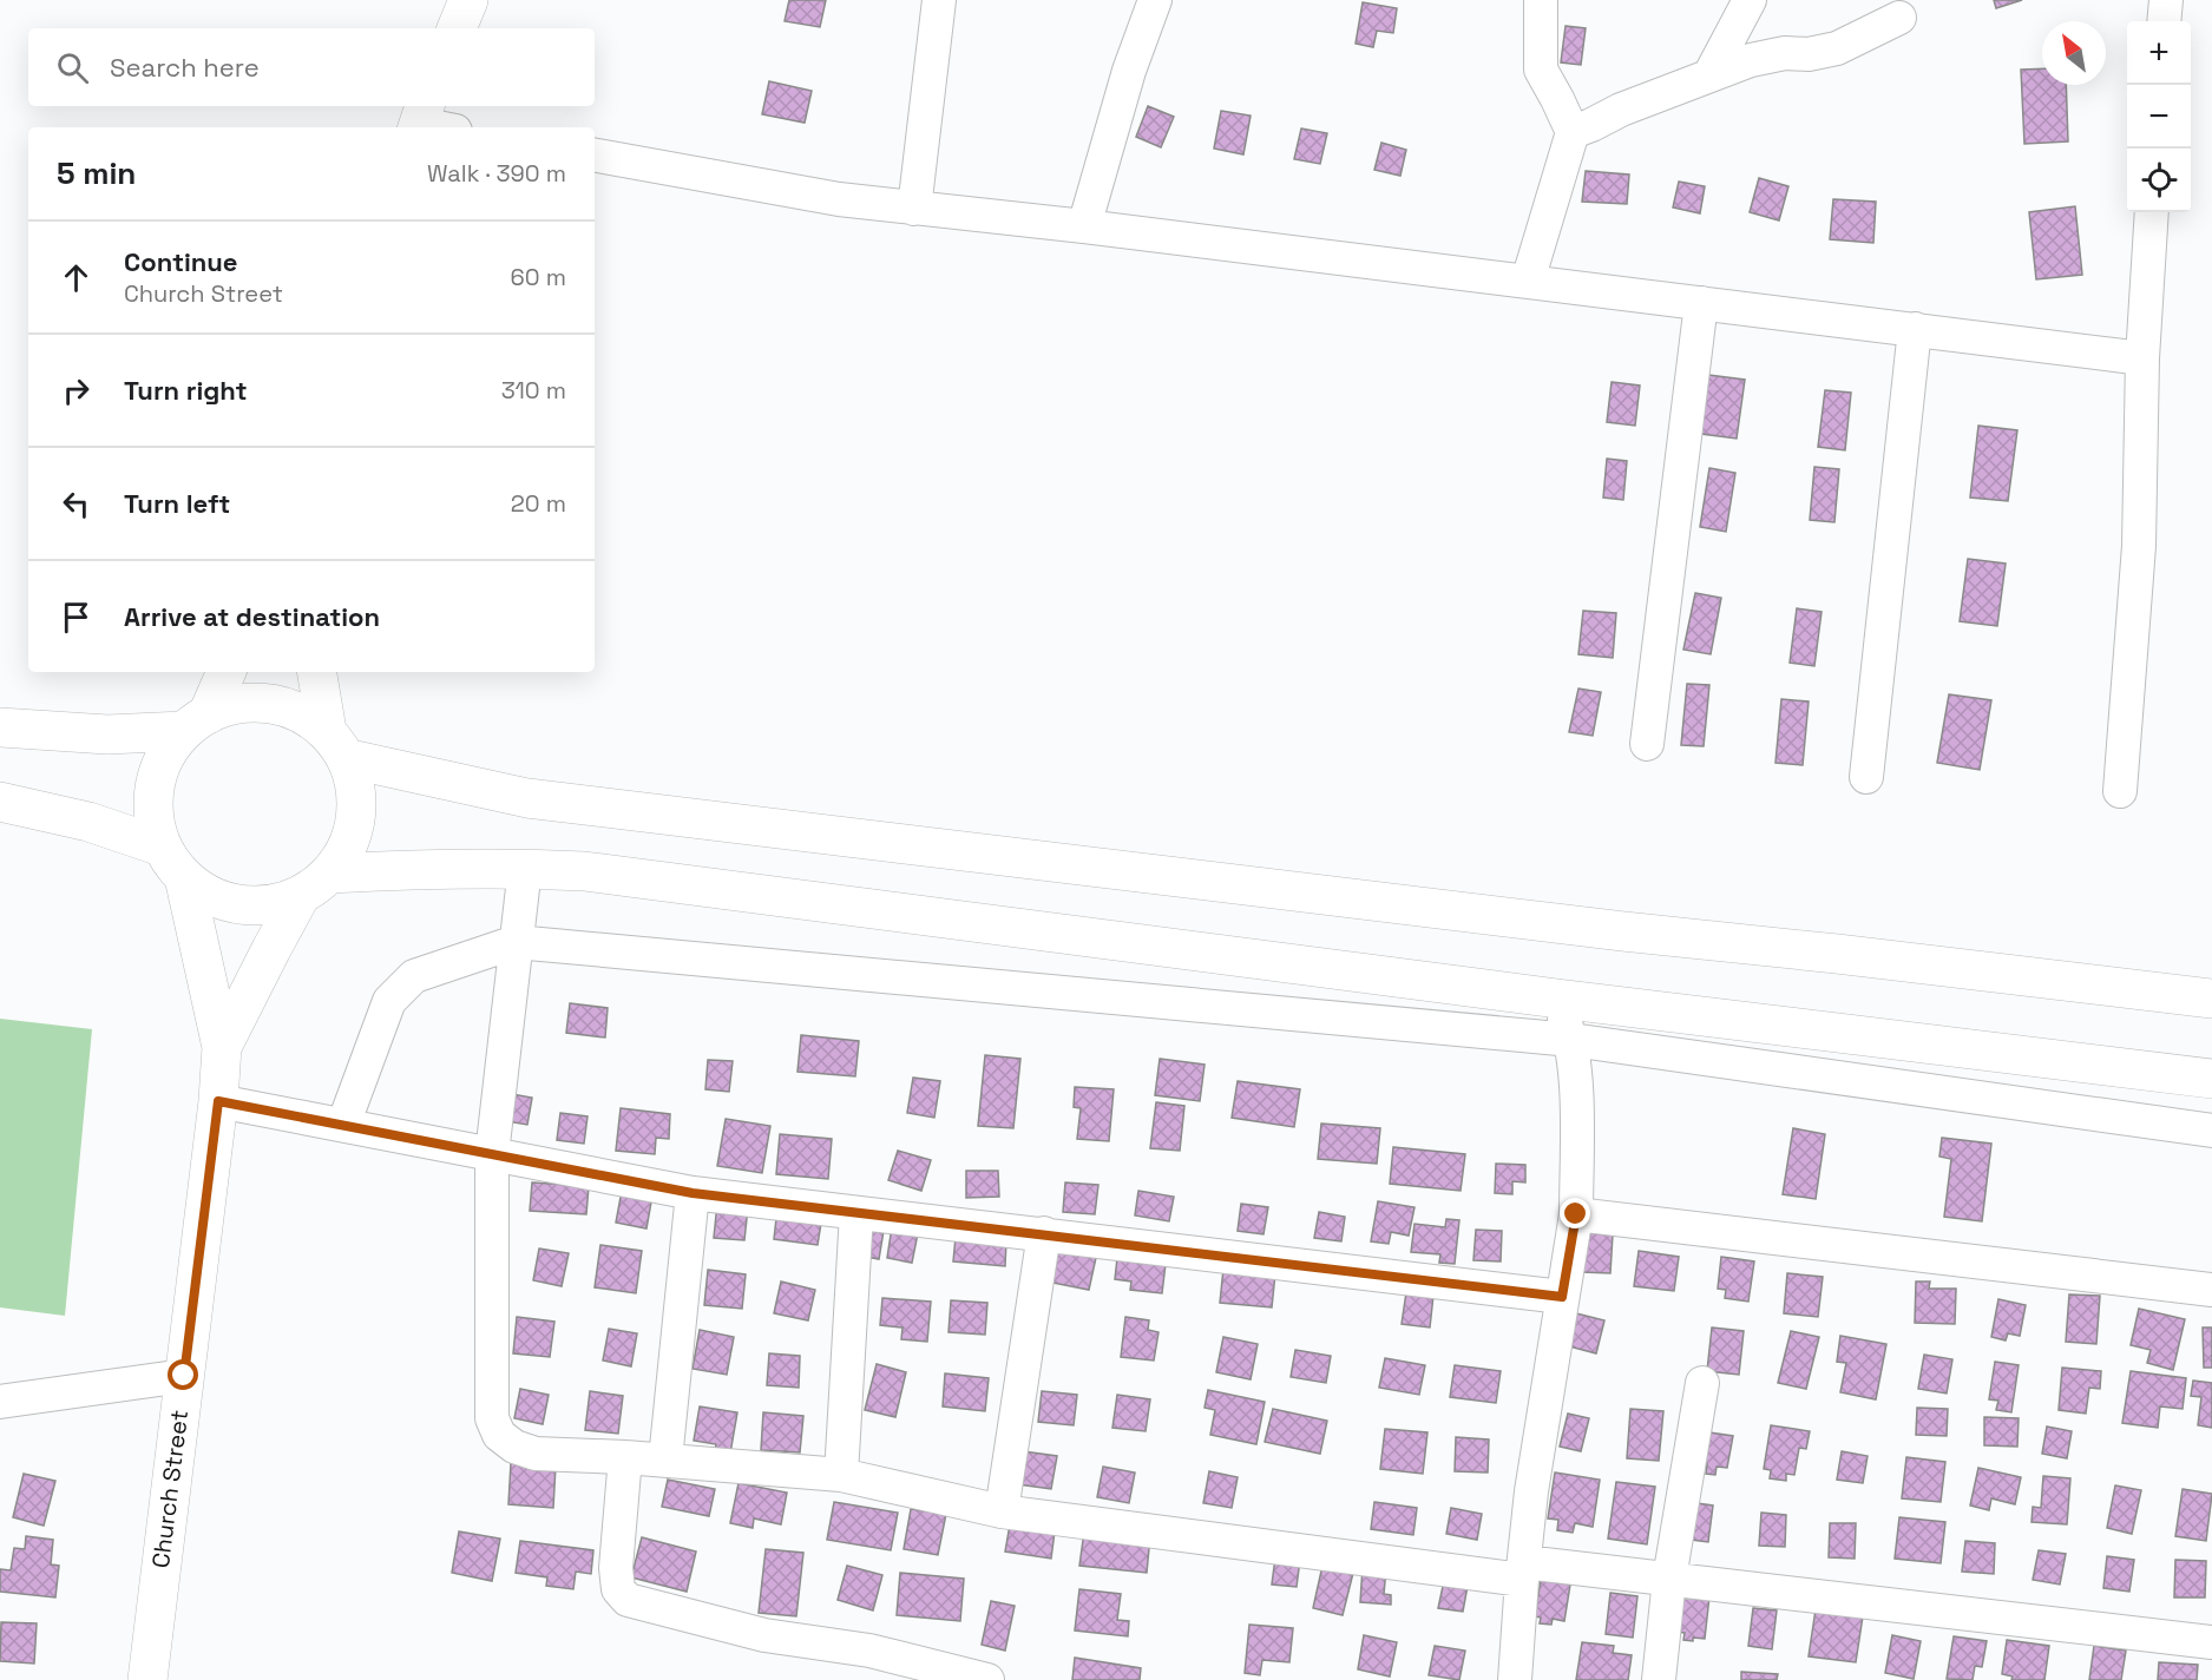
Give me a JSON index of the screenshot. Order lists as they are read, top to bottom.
{
  "streets": {
    "main road": ["Church Street"]
  },
  "north": "top left",
  "page": {
    "map_buttons": ["+", "−"],
    "search": "Search here",
    "heading": ["5 min", "Walk · 390 m"],
    "list": [
      ["Continue", "Church Street", "60 m"],
      ["Turn right", "310 m"],
      ["Turn left", "20 m"],
      "Arrive at destination"
    ]
  }
}
